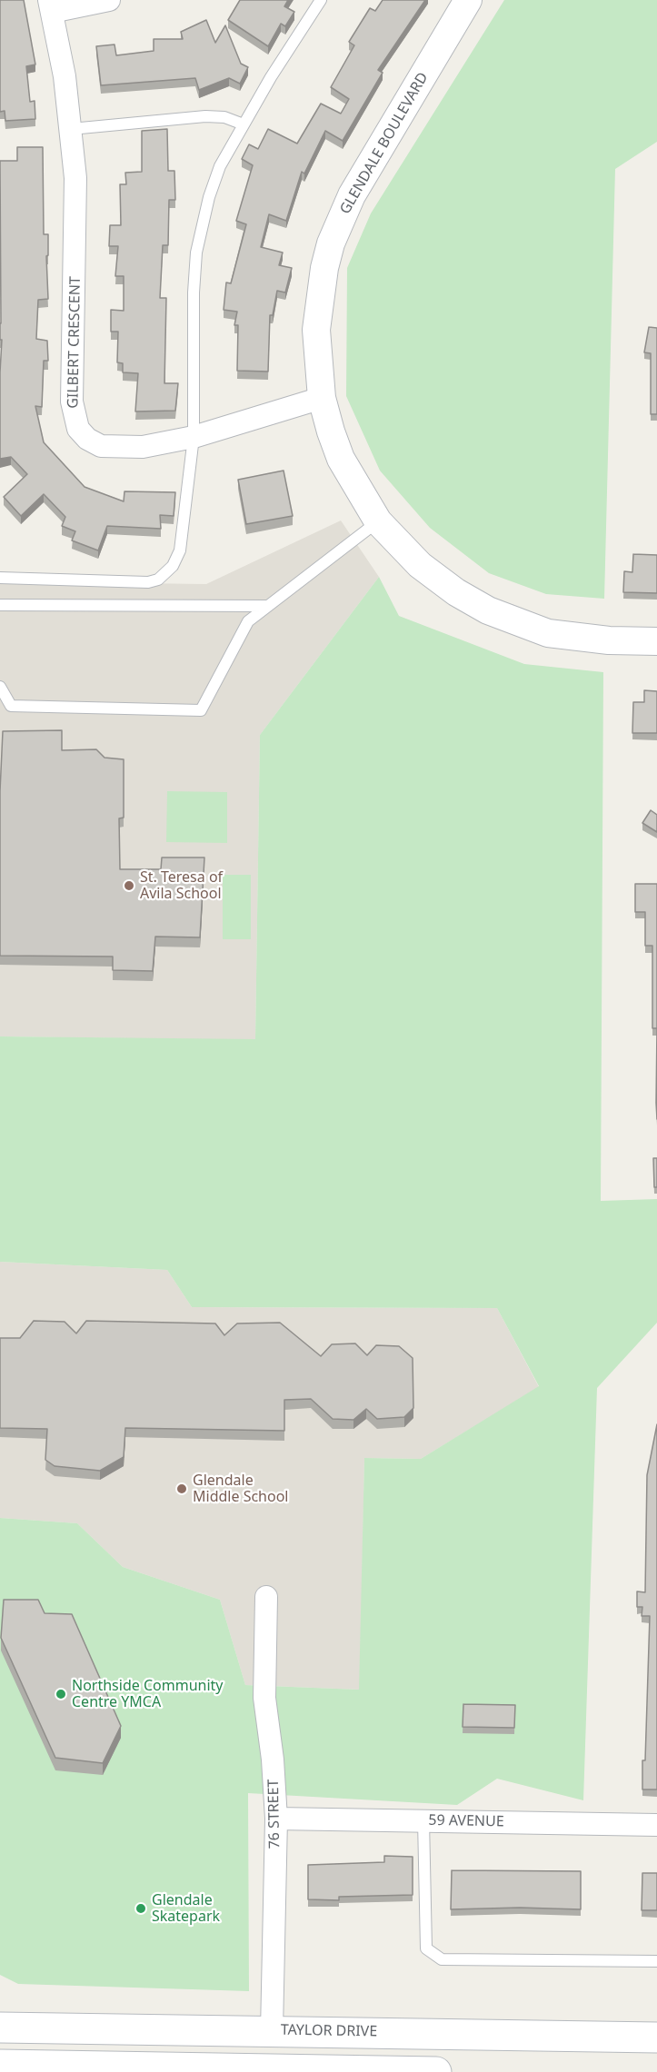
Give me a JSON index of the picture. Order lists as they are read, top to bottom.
{
  "streets": {
    "main road": ["TAYLOR DRIVE"],
    "street": [
      "GLENDALE BOULEVARD",
      "GILBERT CRESCENT",
      "76 STREET",
      "59 AVENUE"
    ]
  },
  "crossings": [
    ["GLENDALE BOULEVARD", "GILBERT CRESCENT"],
    ["76 STREET", "59 AVENUE"],
    ["76 STREET", "TAYLOR DRIVE"]
  ],
  "places": [
    "St. Teresa of Avila School",
    "Glendale Middle School",
    "Northside Community Centre YMCA",
    "Glendale Skatepark"
  ]
}
